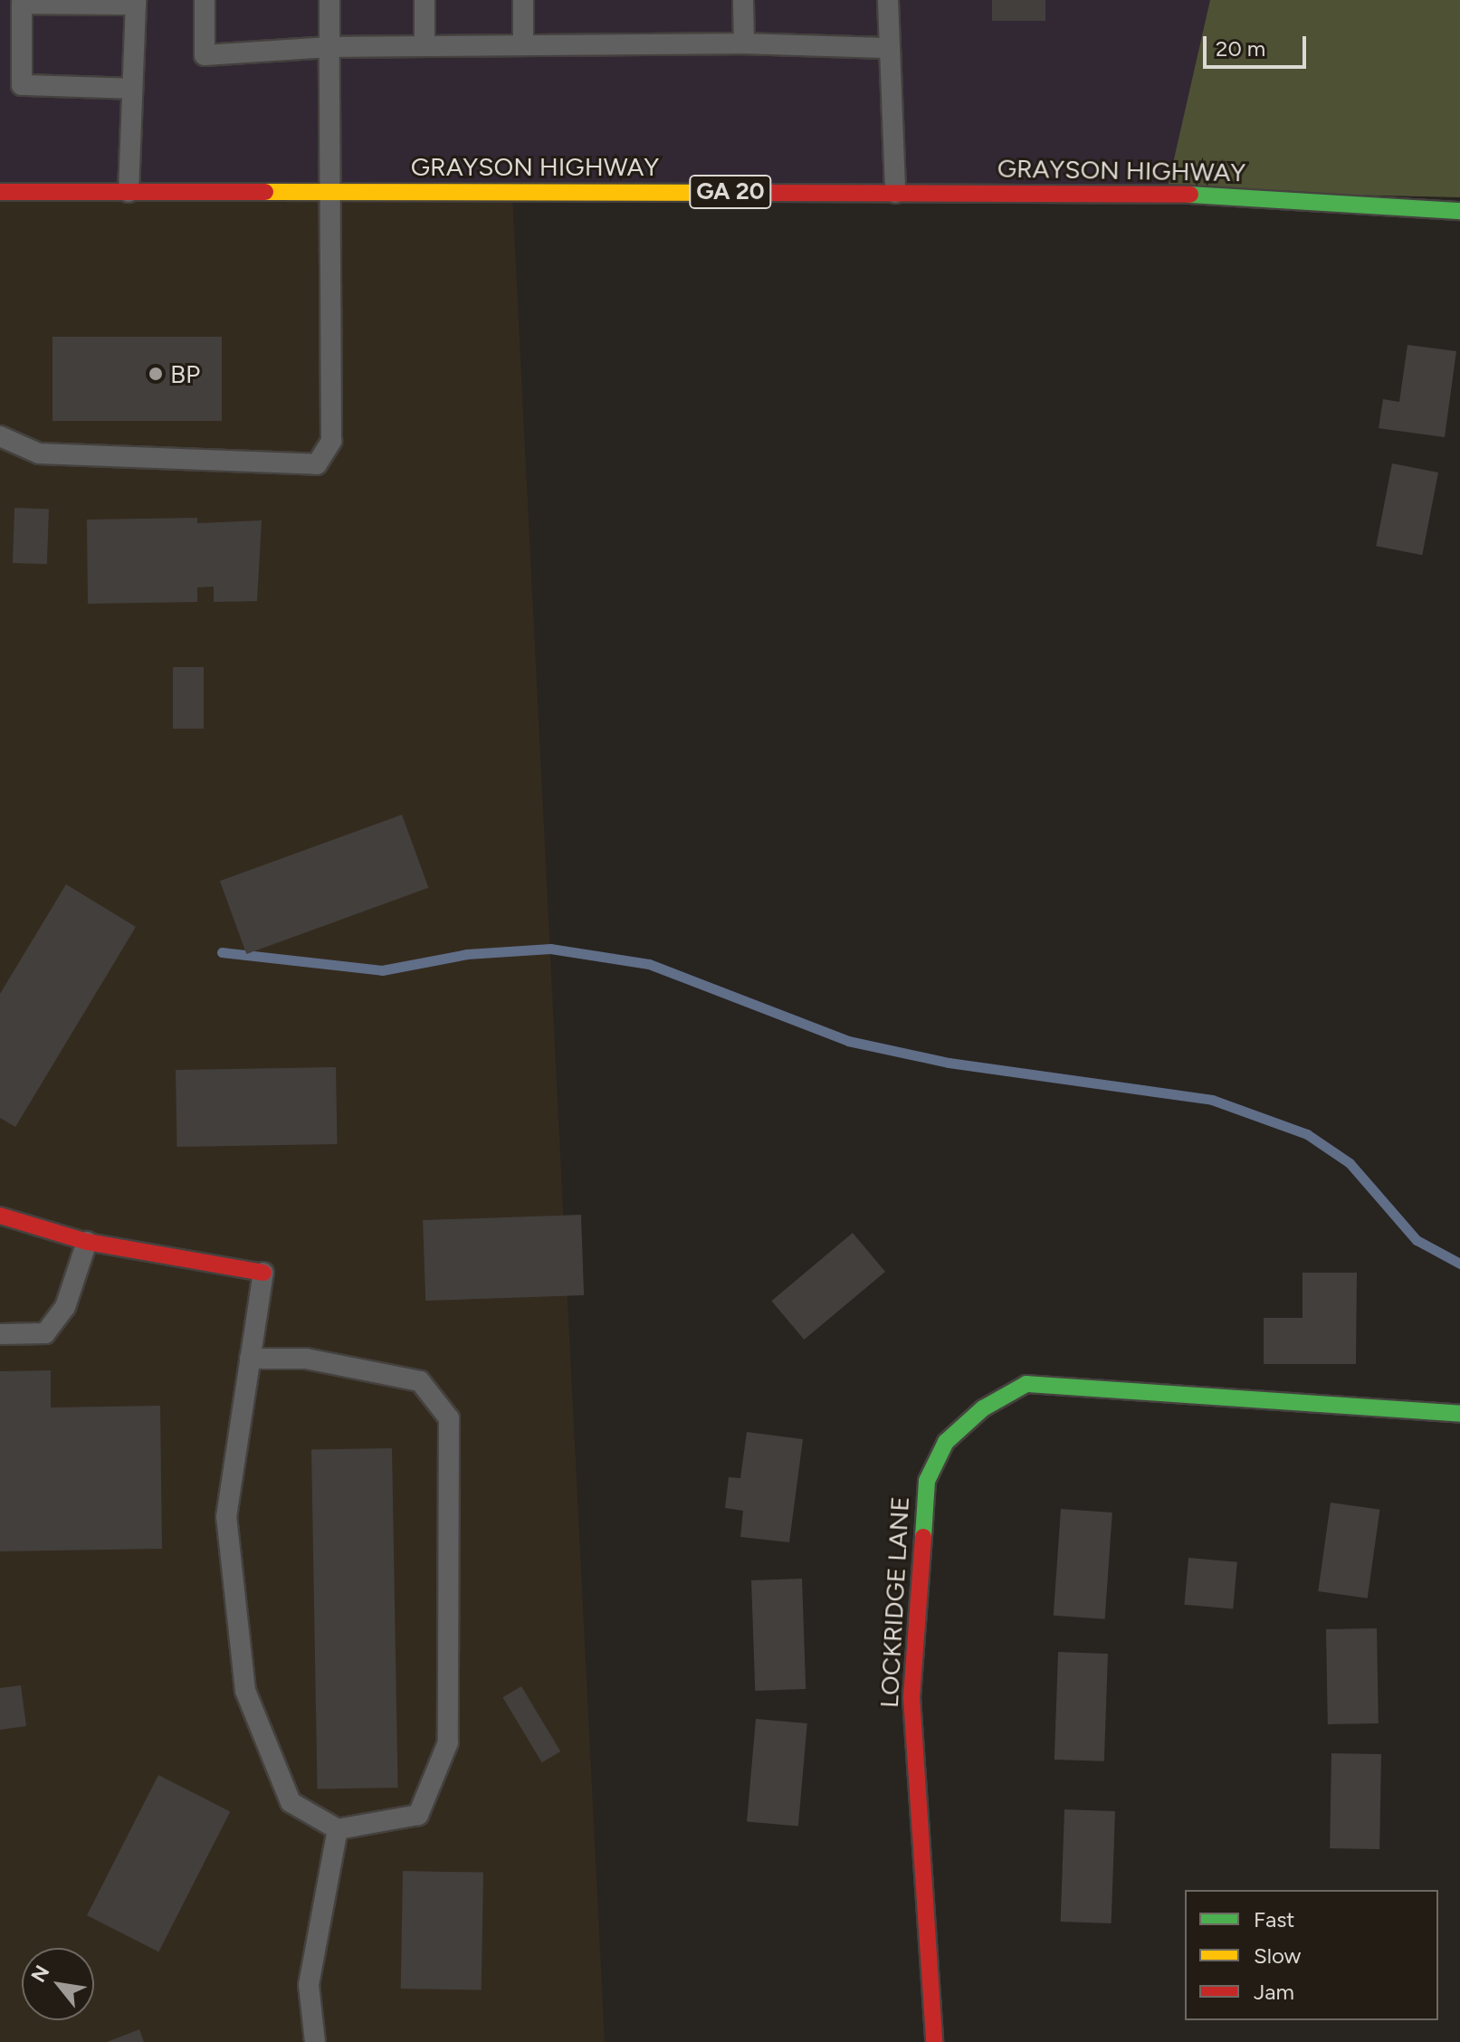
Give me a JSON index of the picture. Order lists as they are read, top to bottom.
{
  "streets": {
    "main road": ["GRAYSON HIGHWAY", "GA 20", "LOCKRIDGE LANE"]
  },
  "places": ["BP"],
  "legend": ["Fast", "Slow", "Jam"],
  "scale_bar": "20 m",
  "north": "top left"
}
